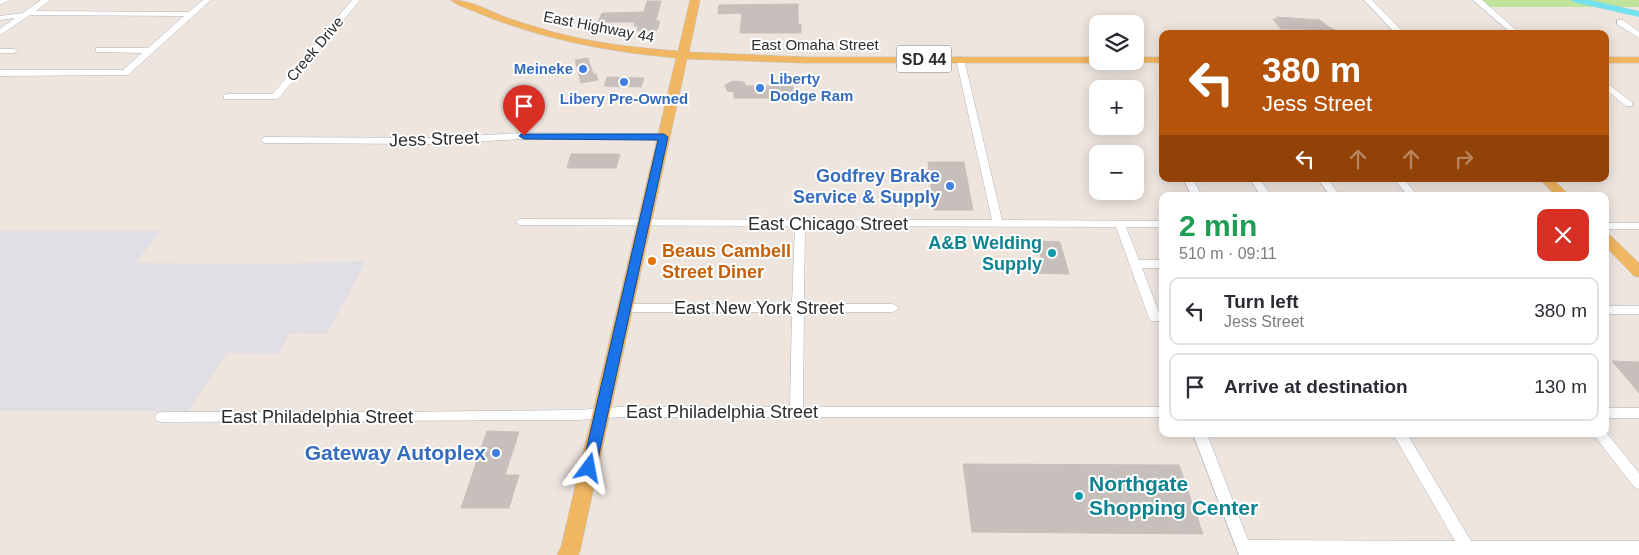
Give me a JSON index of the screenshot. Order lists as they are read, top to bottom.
{
  "streets": {
    "main road": ["East Highway 44", "East Omaha Street", "SD 44"],
    "street": [
      "Creek Drive",
      "Jess Street",
      "East Chicago Street",
      "East New York Street",
      "East Philadelphia Street"
    ]
  },
  "crossings": [
    ["East Highway 44", "East Omaha Street"]
  ],
  "places": [
    "Meineke",
    "Libery Pre-Owned",
    "Liberty Dodge Ram",
    "Godfrey Brake Service & Supply",
    "A&B Welding Supply",
    "Beaus Cambell Street Diner",
    "Gateway Autoplex",
    "Northgate Shopping Center"
  ],
  "page": {
    "map_buttons": ["+", "−"],
    "turn": ["380 m", "Jess Street"],
    "heading": ["2 min", "510 m · 09:11"],
    "list": [
      {
        "name": "Turn left",
        "note": "Jess Street",
        "value": "380 m"
      },
      {
        "name": "Arrive at destination",
        "value": "130 m"
      }
    ]
  }
}
